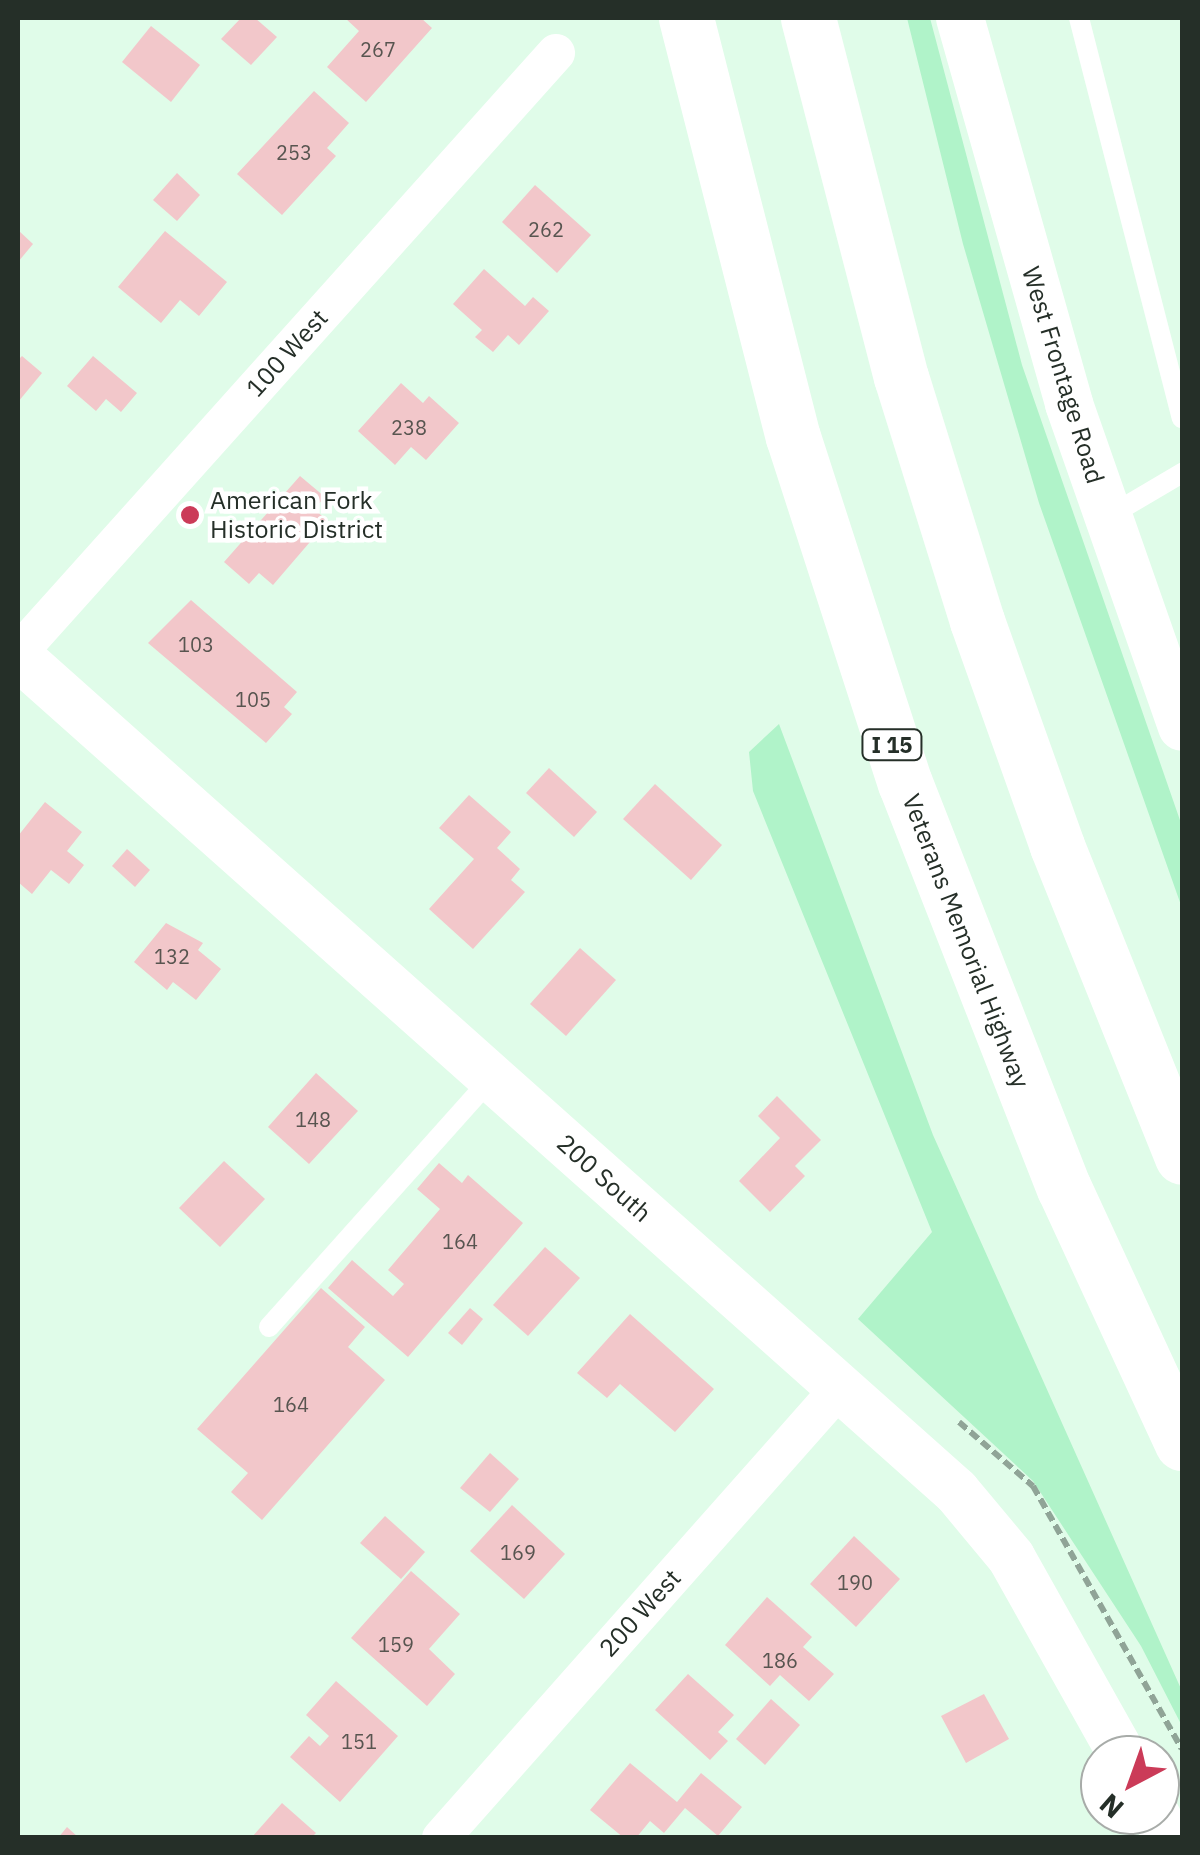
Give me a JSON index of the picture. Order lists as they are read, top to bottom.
{
  "streets": {
    "highway": ["I 15", "Veterans Memorial Highway"],
    "street": [
      "100 West",
      "West Frontage Road",
      "200 South",
      "200 West"
    ]
  },
  "crossings": [
    ["100 West", "200 South"],
    ["200 South", "200 West"]
  ],
  "places": ["American Fork Historic District"],
  "house_numbers": [
    "267",
    "253",
    "262",
    "238",
    "103",
    "105",
    "132",
    "148",
    "164",
    "164",
    "169",
    "190",
    "159",
    "186",
    "151"
  ],
  "north": "bottom left"
}
